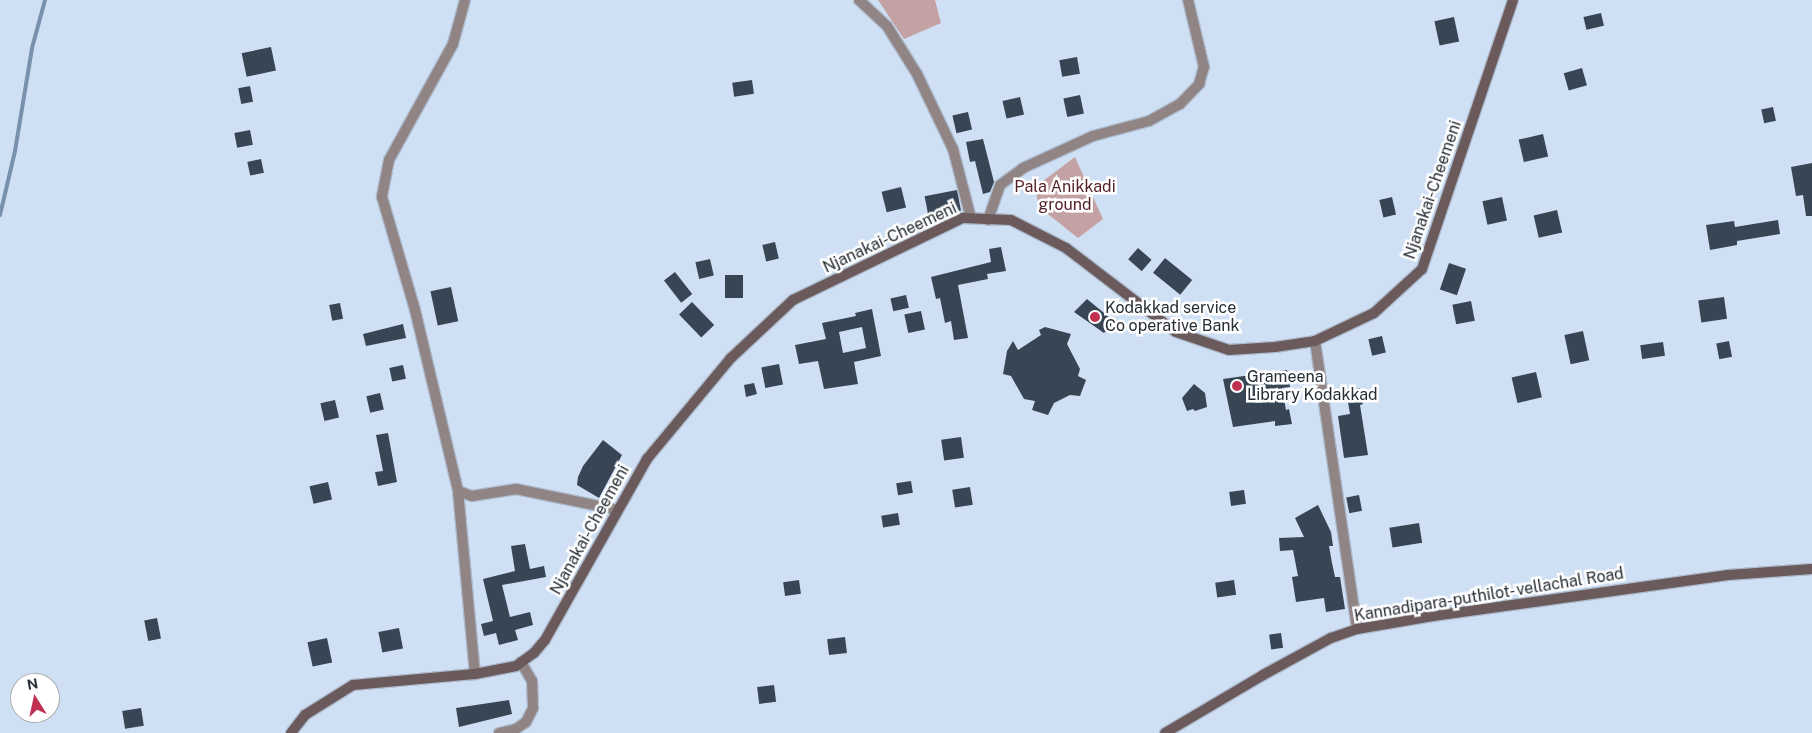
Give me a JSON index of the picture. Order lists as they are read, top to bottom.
{
  "streets": {
    "main road": ["Njanakai-Cheemeni", "Kannadipara-puthilot- vellachal Road"]
  },
  "parks": ["Pala Anikkadi ground"],
  "places": ["Kodakkad service Co operative Bank", "Grameena Library Kodakkad"],
  "north": "top"
}
